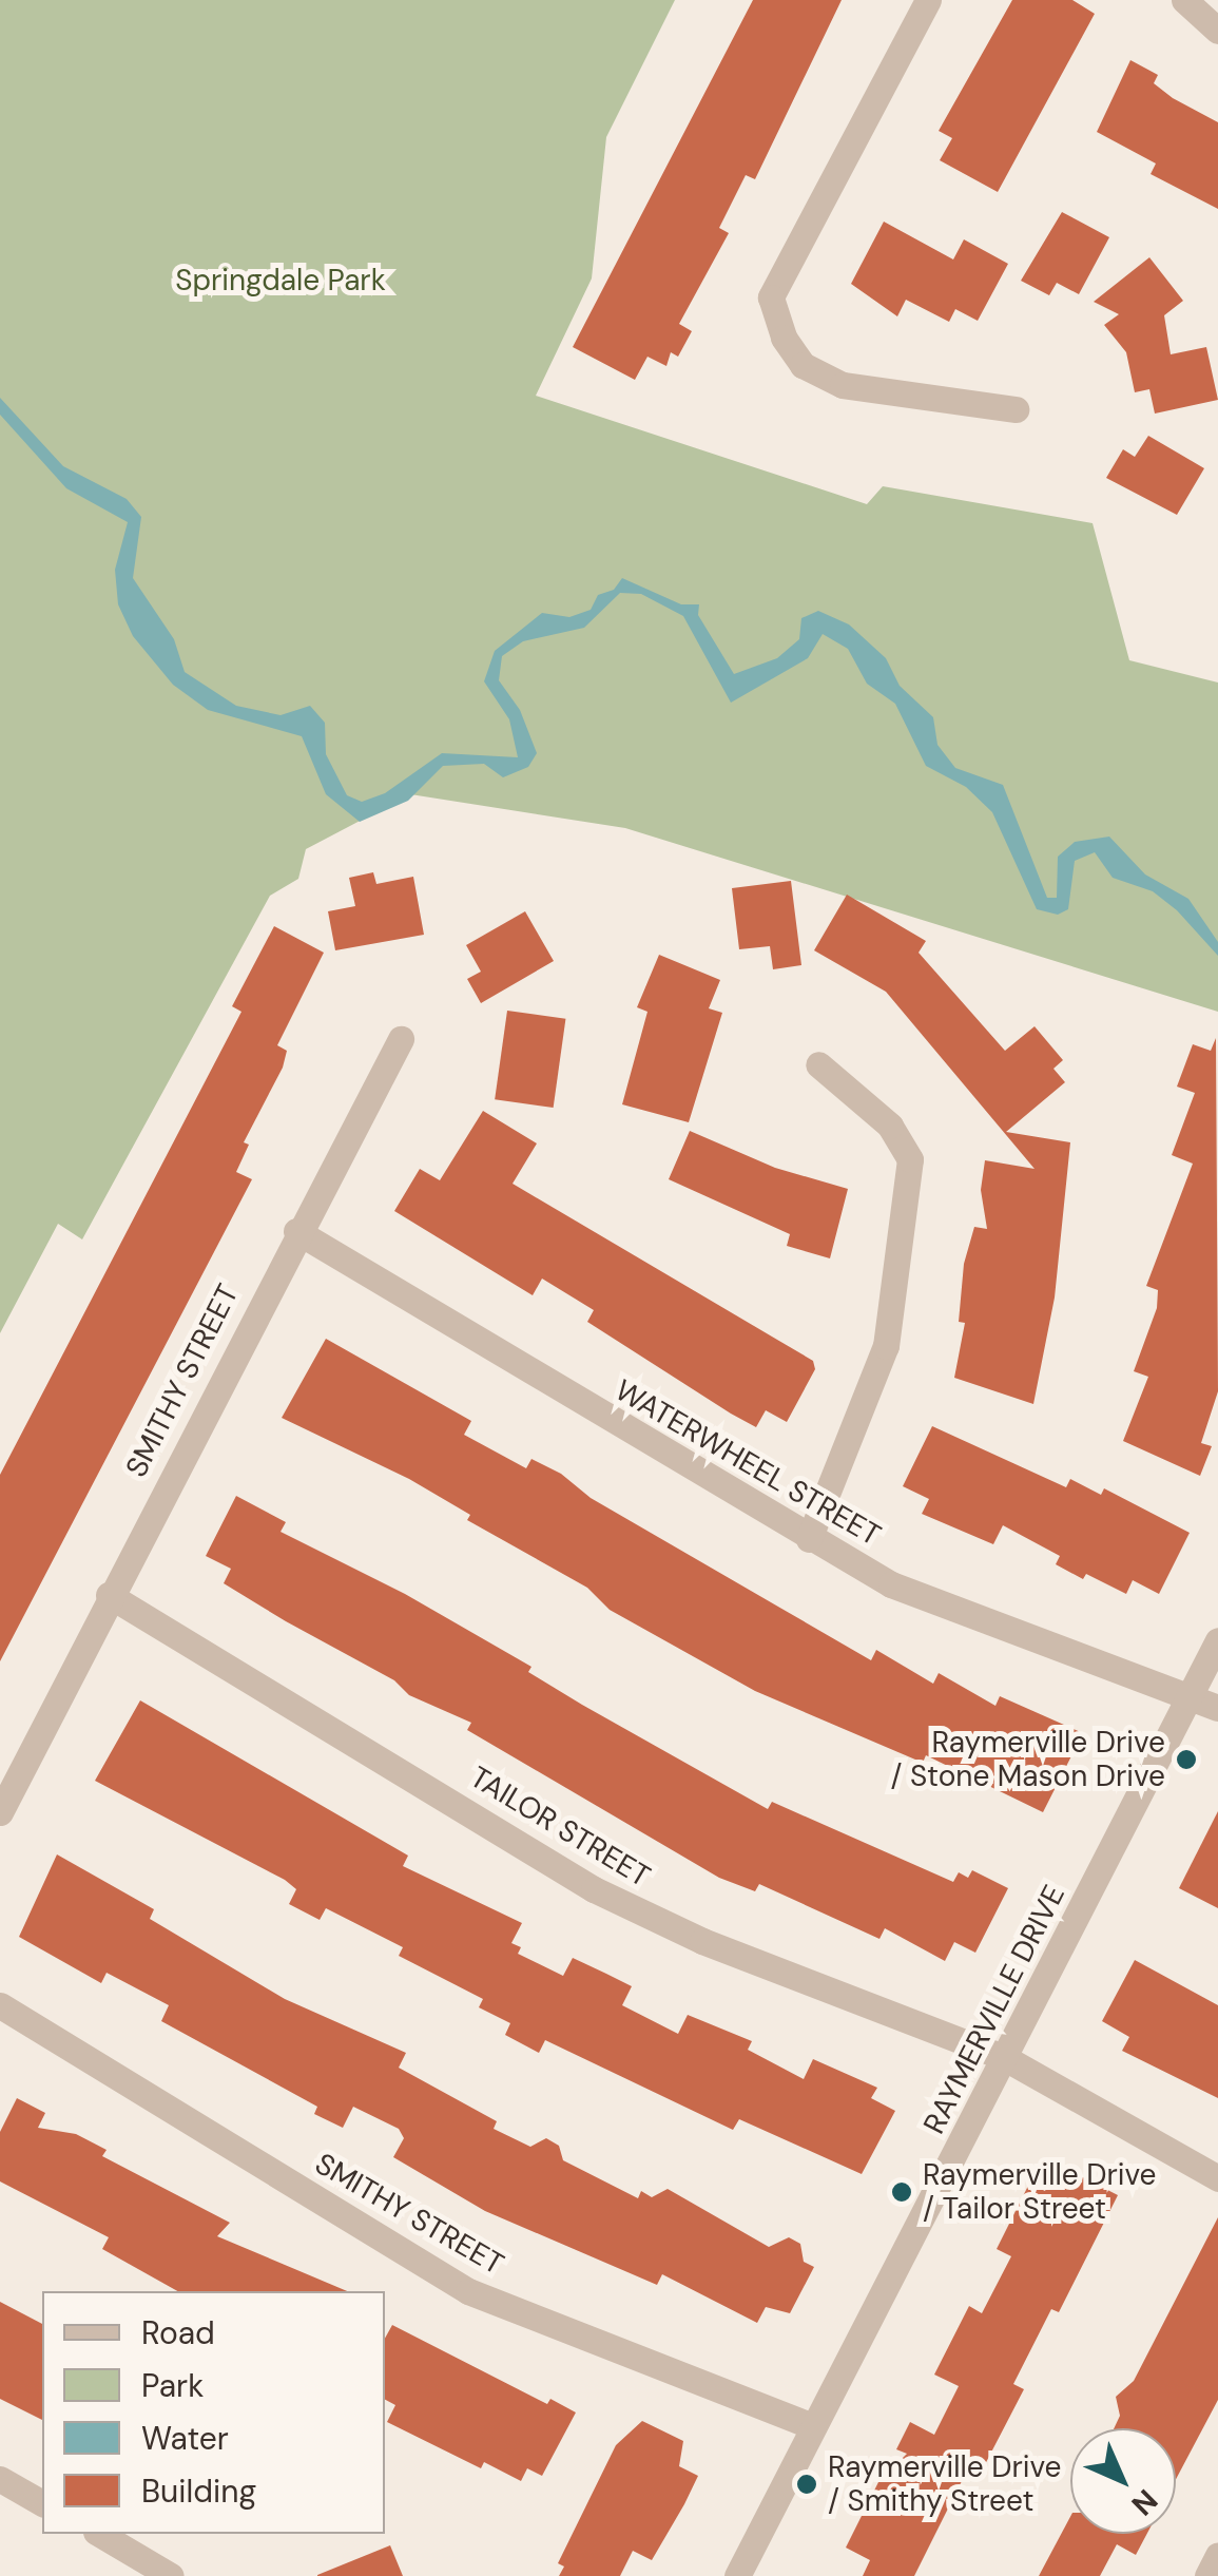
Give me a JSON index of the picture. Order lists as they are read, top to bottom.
{
  "streets": {
    "street": [
      "SMITHY STREET",
      "WATERWHEEL STREET",
      "TAILOR STREET",
      "RAYMERVILLE DRIVE"
    ]
  },
  "crossings": [
    ["SMITHY STREET", "WATERWHEEL STREET"],
    ["SMITHY STREET", "TAILOR STREET"],
    ["SMITHY STREET", "RAYMERVILLE DRIVE"],
    ["WATERWHEEL STREET", "RAYMERVILLE DRIVE"],
    ["TAILOR STREET", "RAYMERVILLE DRIVE"]
  ],
  "parks": ["Springdale Park"],
  "places": ["Raymerville Drive / Stone Mason Drive", "Raymerville Drive / Tailor Street", "Raymerville Drive / Smithy Street"],
  "legend": [
    "Road",
    "Park",
    "Water",
    "Building"
  ],
  "north": "bottom right"
}
